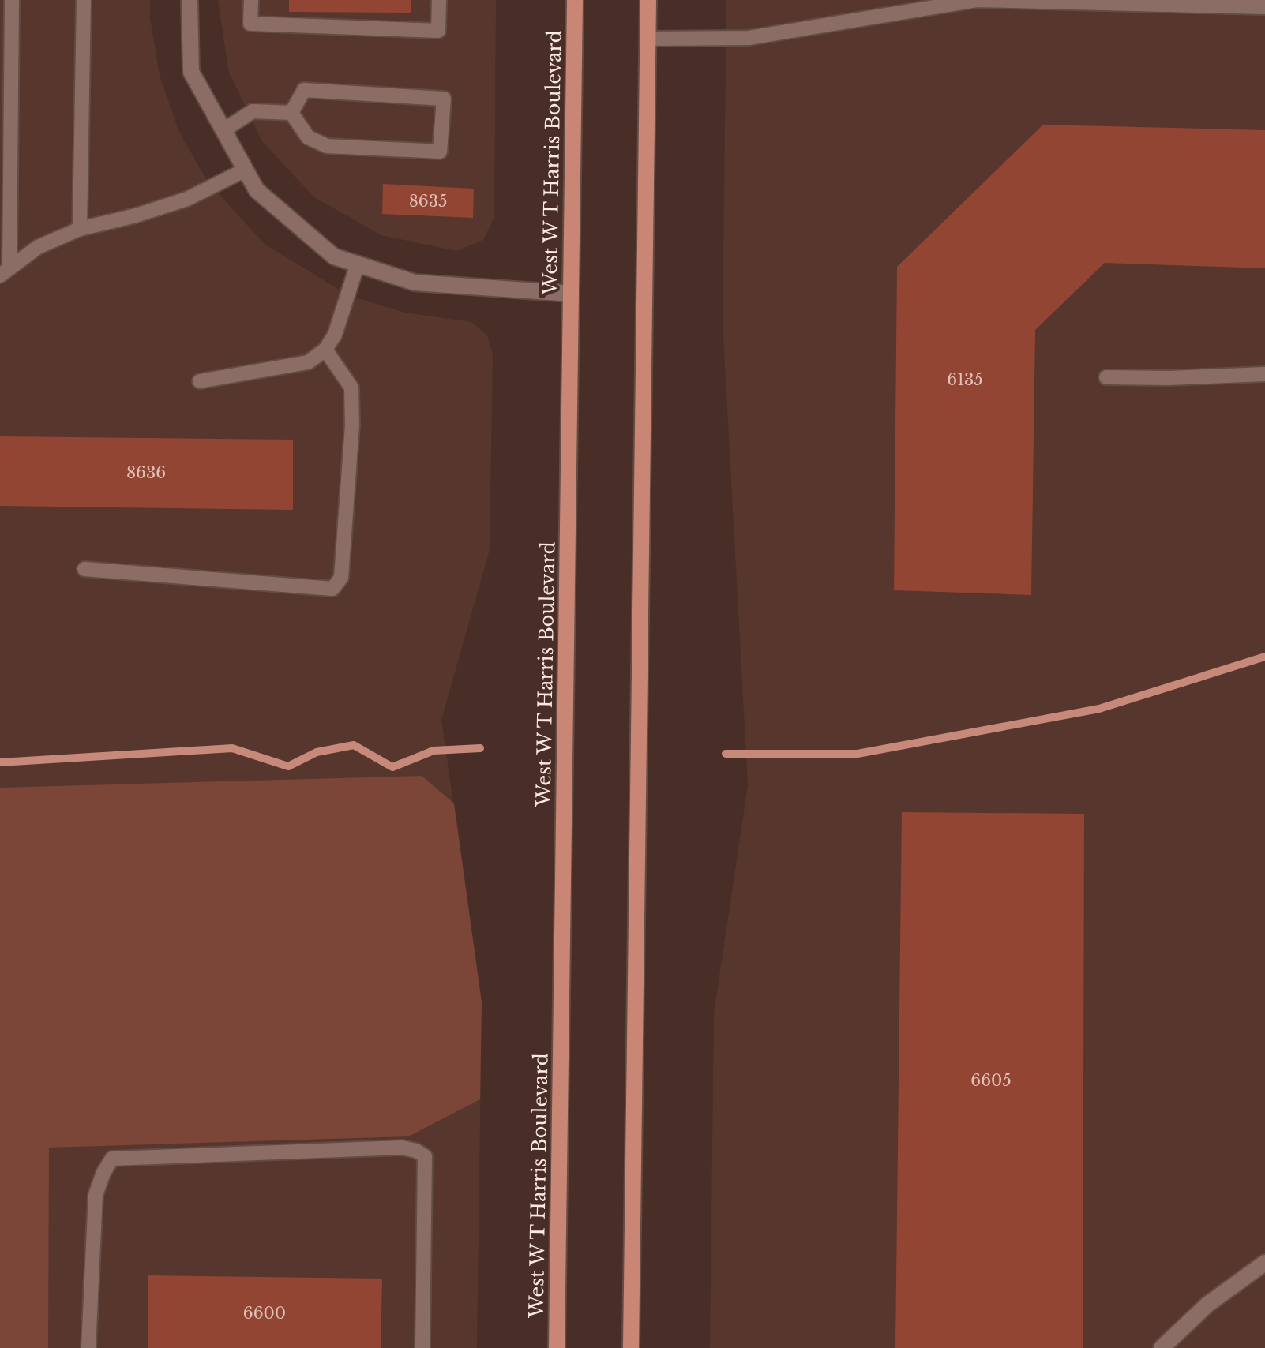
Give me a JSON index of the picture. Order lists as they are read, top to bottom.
{
  "streets": {
    "main road": ["West W T Harris Boulevard"]
  },
  "house_numbers": [
    "8635",
    "6135",
    "8636",
    "6605",
    "6600"
  ]
}
